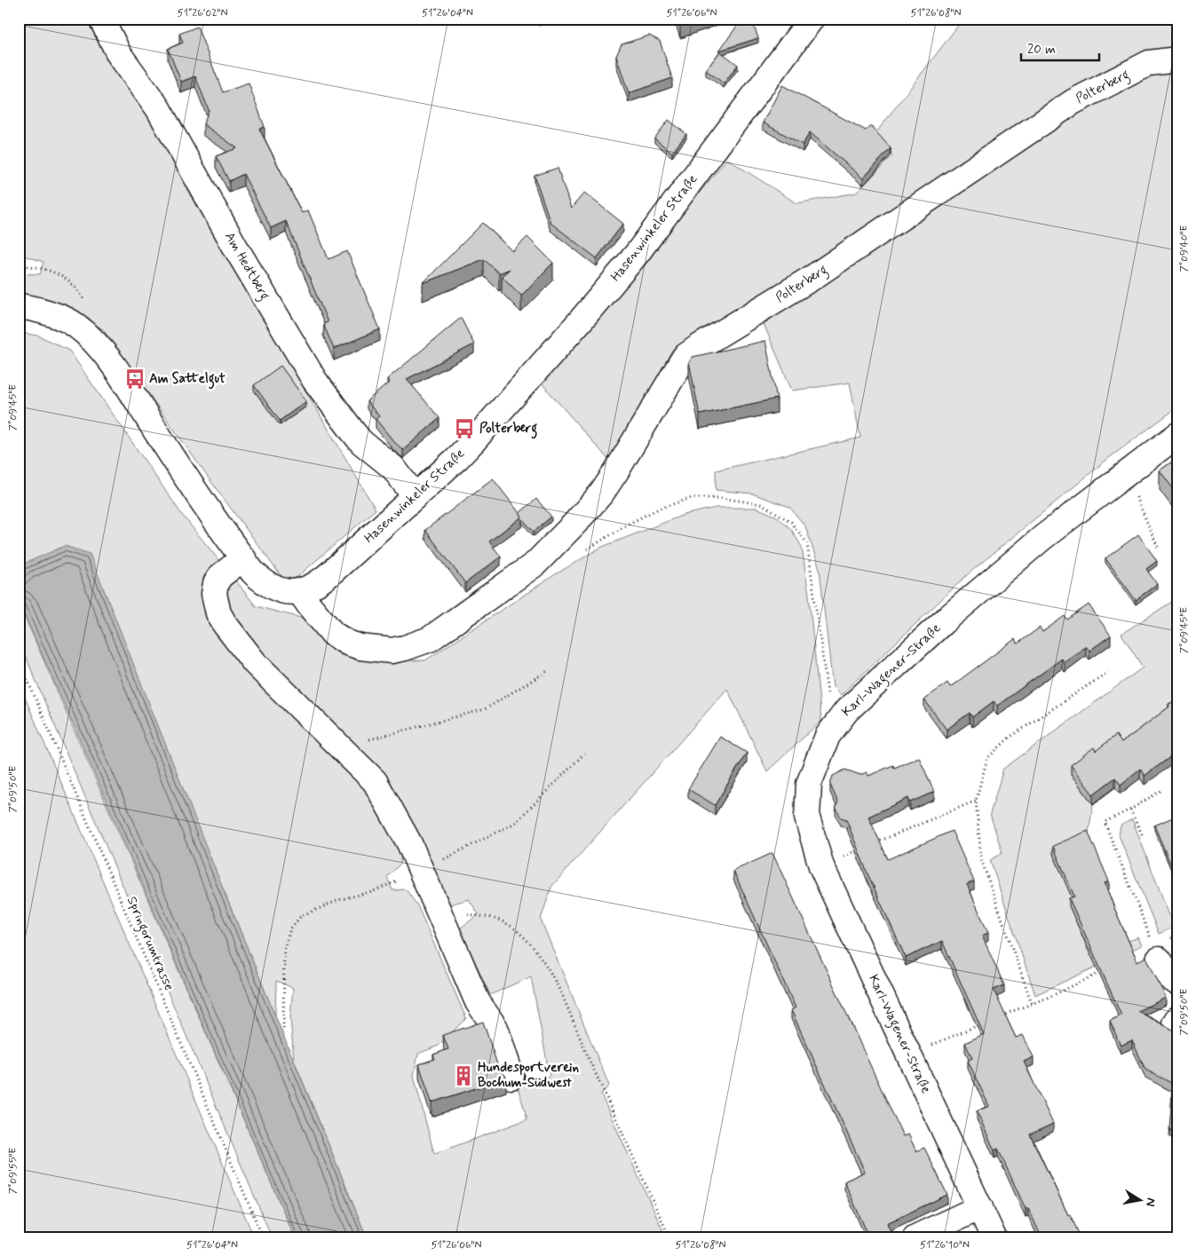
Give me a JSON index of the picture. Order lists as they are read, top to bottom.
{
  "streets": {
    "street": [
      "Polterberg",
      "Hasenwinkeler Straße",
      "Am Hedtberg",
      "Karl-Wagener-Straße"
    ],
    "path": ["Springorumtrasse"]
  },
  "crossings": [
    ["Polterberg", "Hasenwinkeler Straße"],
    ["Hasenwinkeler Straße", "Am Hedtberg"]
  ],
  "places": {
    "bus stop": ["Am Sattelgut", "Polterberg"],
    "building": ["Hundesportverein Bochum-Südwest"]
  },
  "scale_bar": "20 m",
  "north": "right",
  "coordinates": [
    "51°26'02\"N",
    "51°26'04\"N",
    "51°26'06\"N",
    "51°26'08\"N",
    "7°09'40\"E",
    "7°09'45\"E",
    "7°09'50\"E",
    "7°09'55\"E",
    "51°26'10\"N"
  ]
}
